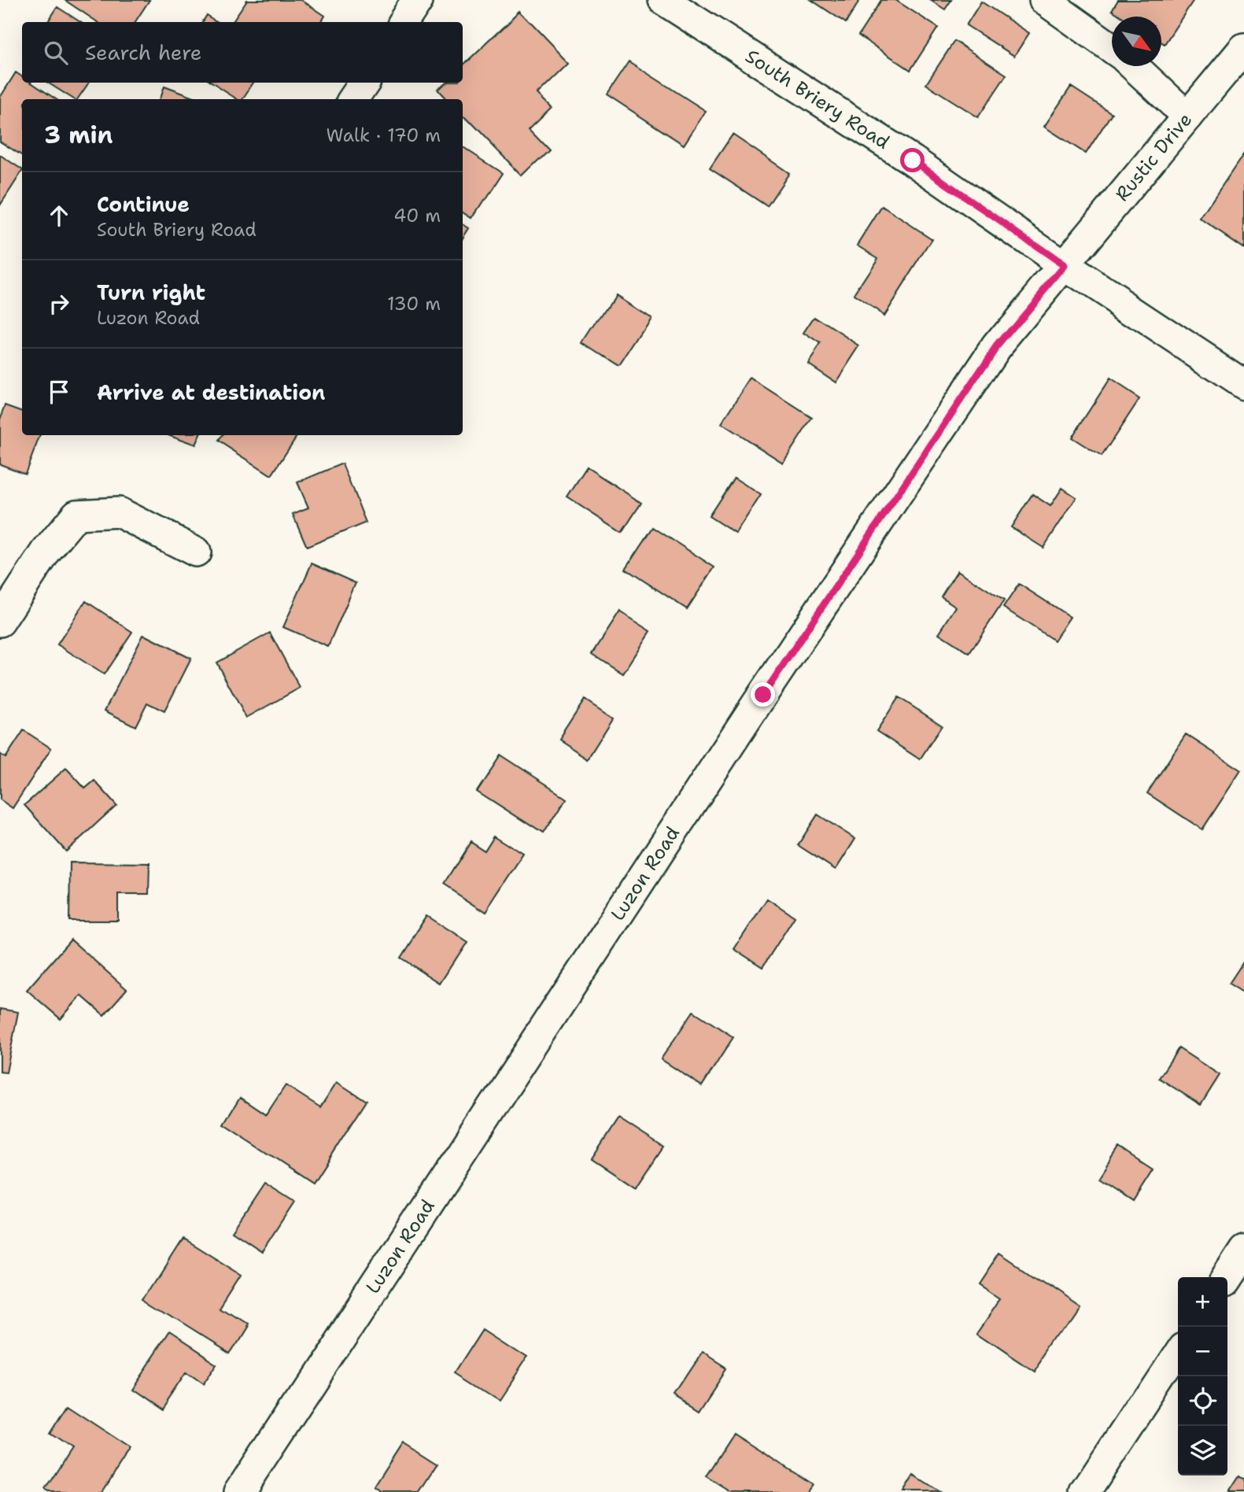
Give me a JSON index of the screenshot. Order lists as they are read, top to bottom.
{
  "streets": {
    "street": ["South Briery Road", "Rustic Drive", "Luzon Road"]
  },
  "crossings": [
    ["South Briery Road", "Rustic Drive"],
    ["South Briery Road", "Luzon Road"],
    ["Rustic Drive", "Luzon Road"]
  ],
  "north": "bottom right",
  "page": {
    "search": "Search here",
    "heading": ["3 min", "Walk · 170 m"],
    "list": [
      ["Continue", "South Briery Road", "40 m"],
      ["Turn right", "Luzon Road", "130 m"],
      "Arrive at destination"
    ],
    "map_buttons": ["+", "−"]
  }
}
